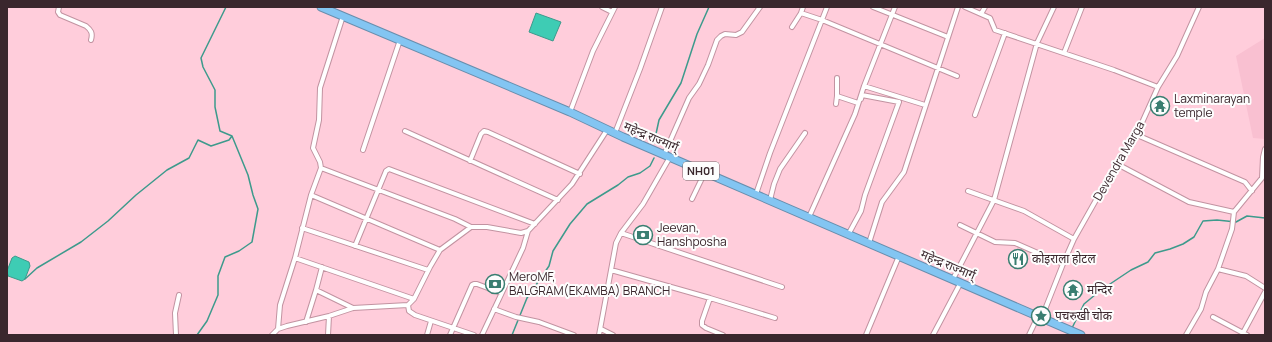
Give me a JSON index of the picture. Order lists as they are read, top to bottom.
{
  "streets": {
    "highway": ["महेन्द्र राज्मार्ग्", "NH01"],
    "street": ["Devendra Marga"]
  },
  "crossings": [
    ["महेन्द्र राज्मार्ग्", "Devendra Marga"]
  ],
  "places": {
    "temple": ["Laxminarayan temple", "मन्दिर"],
    "bank": ["Jeevan, Hanshposha", "MeroMF, BALGRAM(EKAMBA) BRANCH"],
    "restaurant": ["कोइराला होटल"],
    "place": ["पचरुखी चोक"]
  }
}
